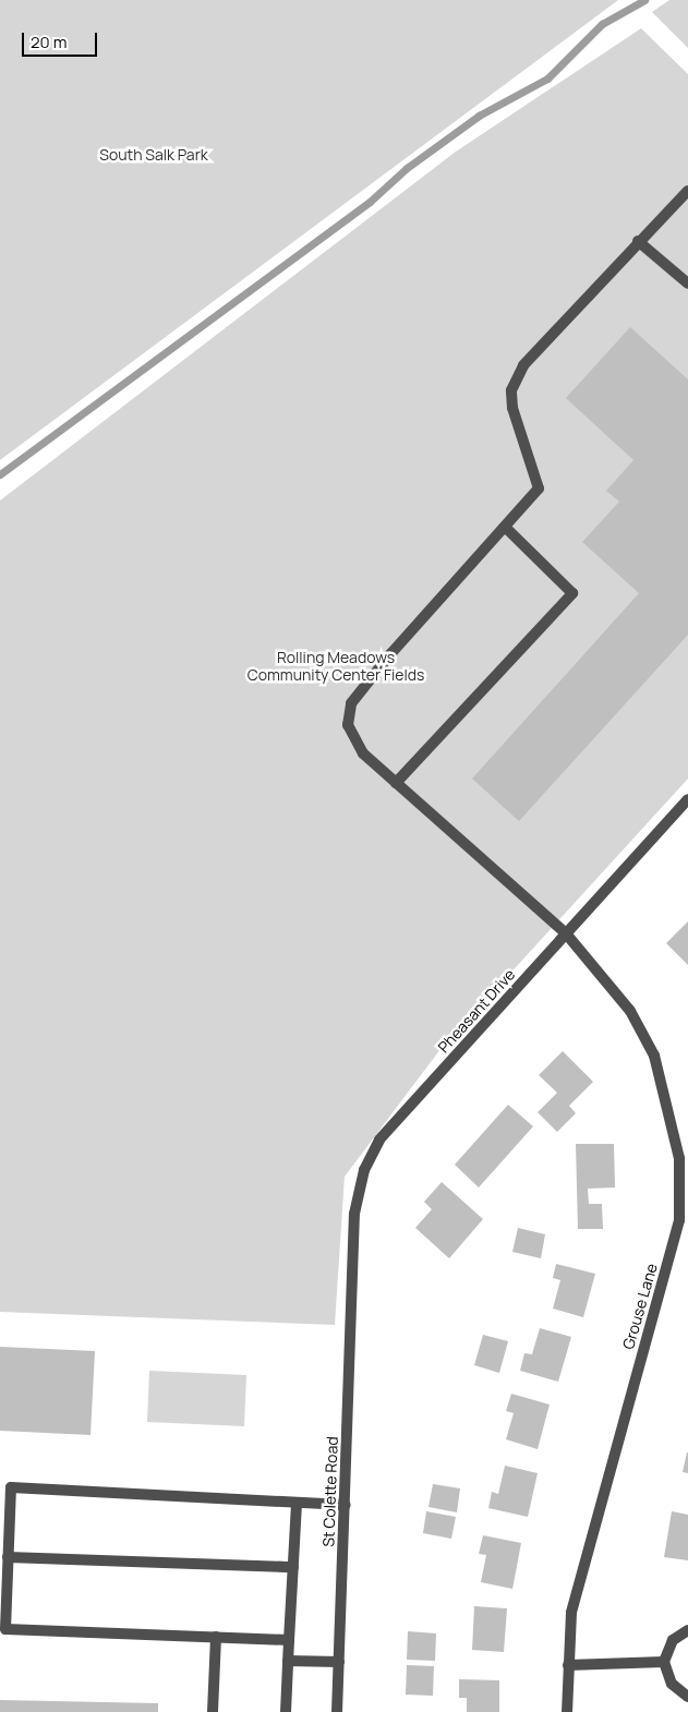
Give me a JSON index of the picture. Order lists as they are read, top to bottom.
{
  "streets": {
    "street": ["Pheasant Drive", "Grouse Lane", "St Colette Road"]
  },
  "crossings": [
    ["Pheasant Drive", "Grouse Lane"],
    ["Pheasant Drive", "St Colette Road"]
  ],
  "parks": ["South Salk Park", "Rolling Meadows Community Center Fields"],
  "scale_bar": "20 m"
}
